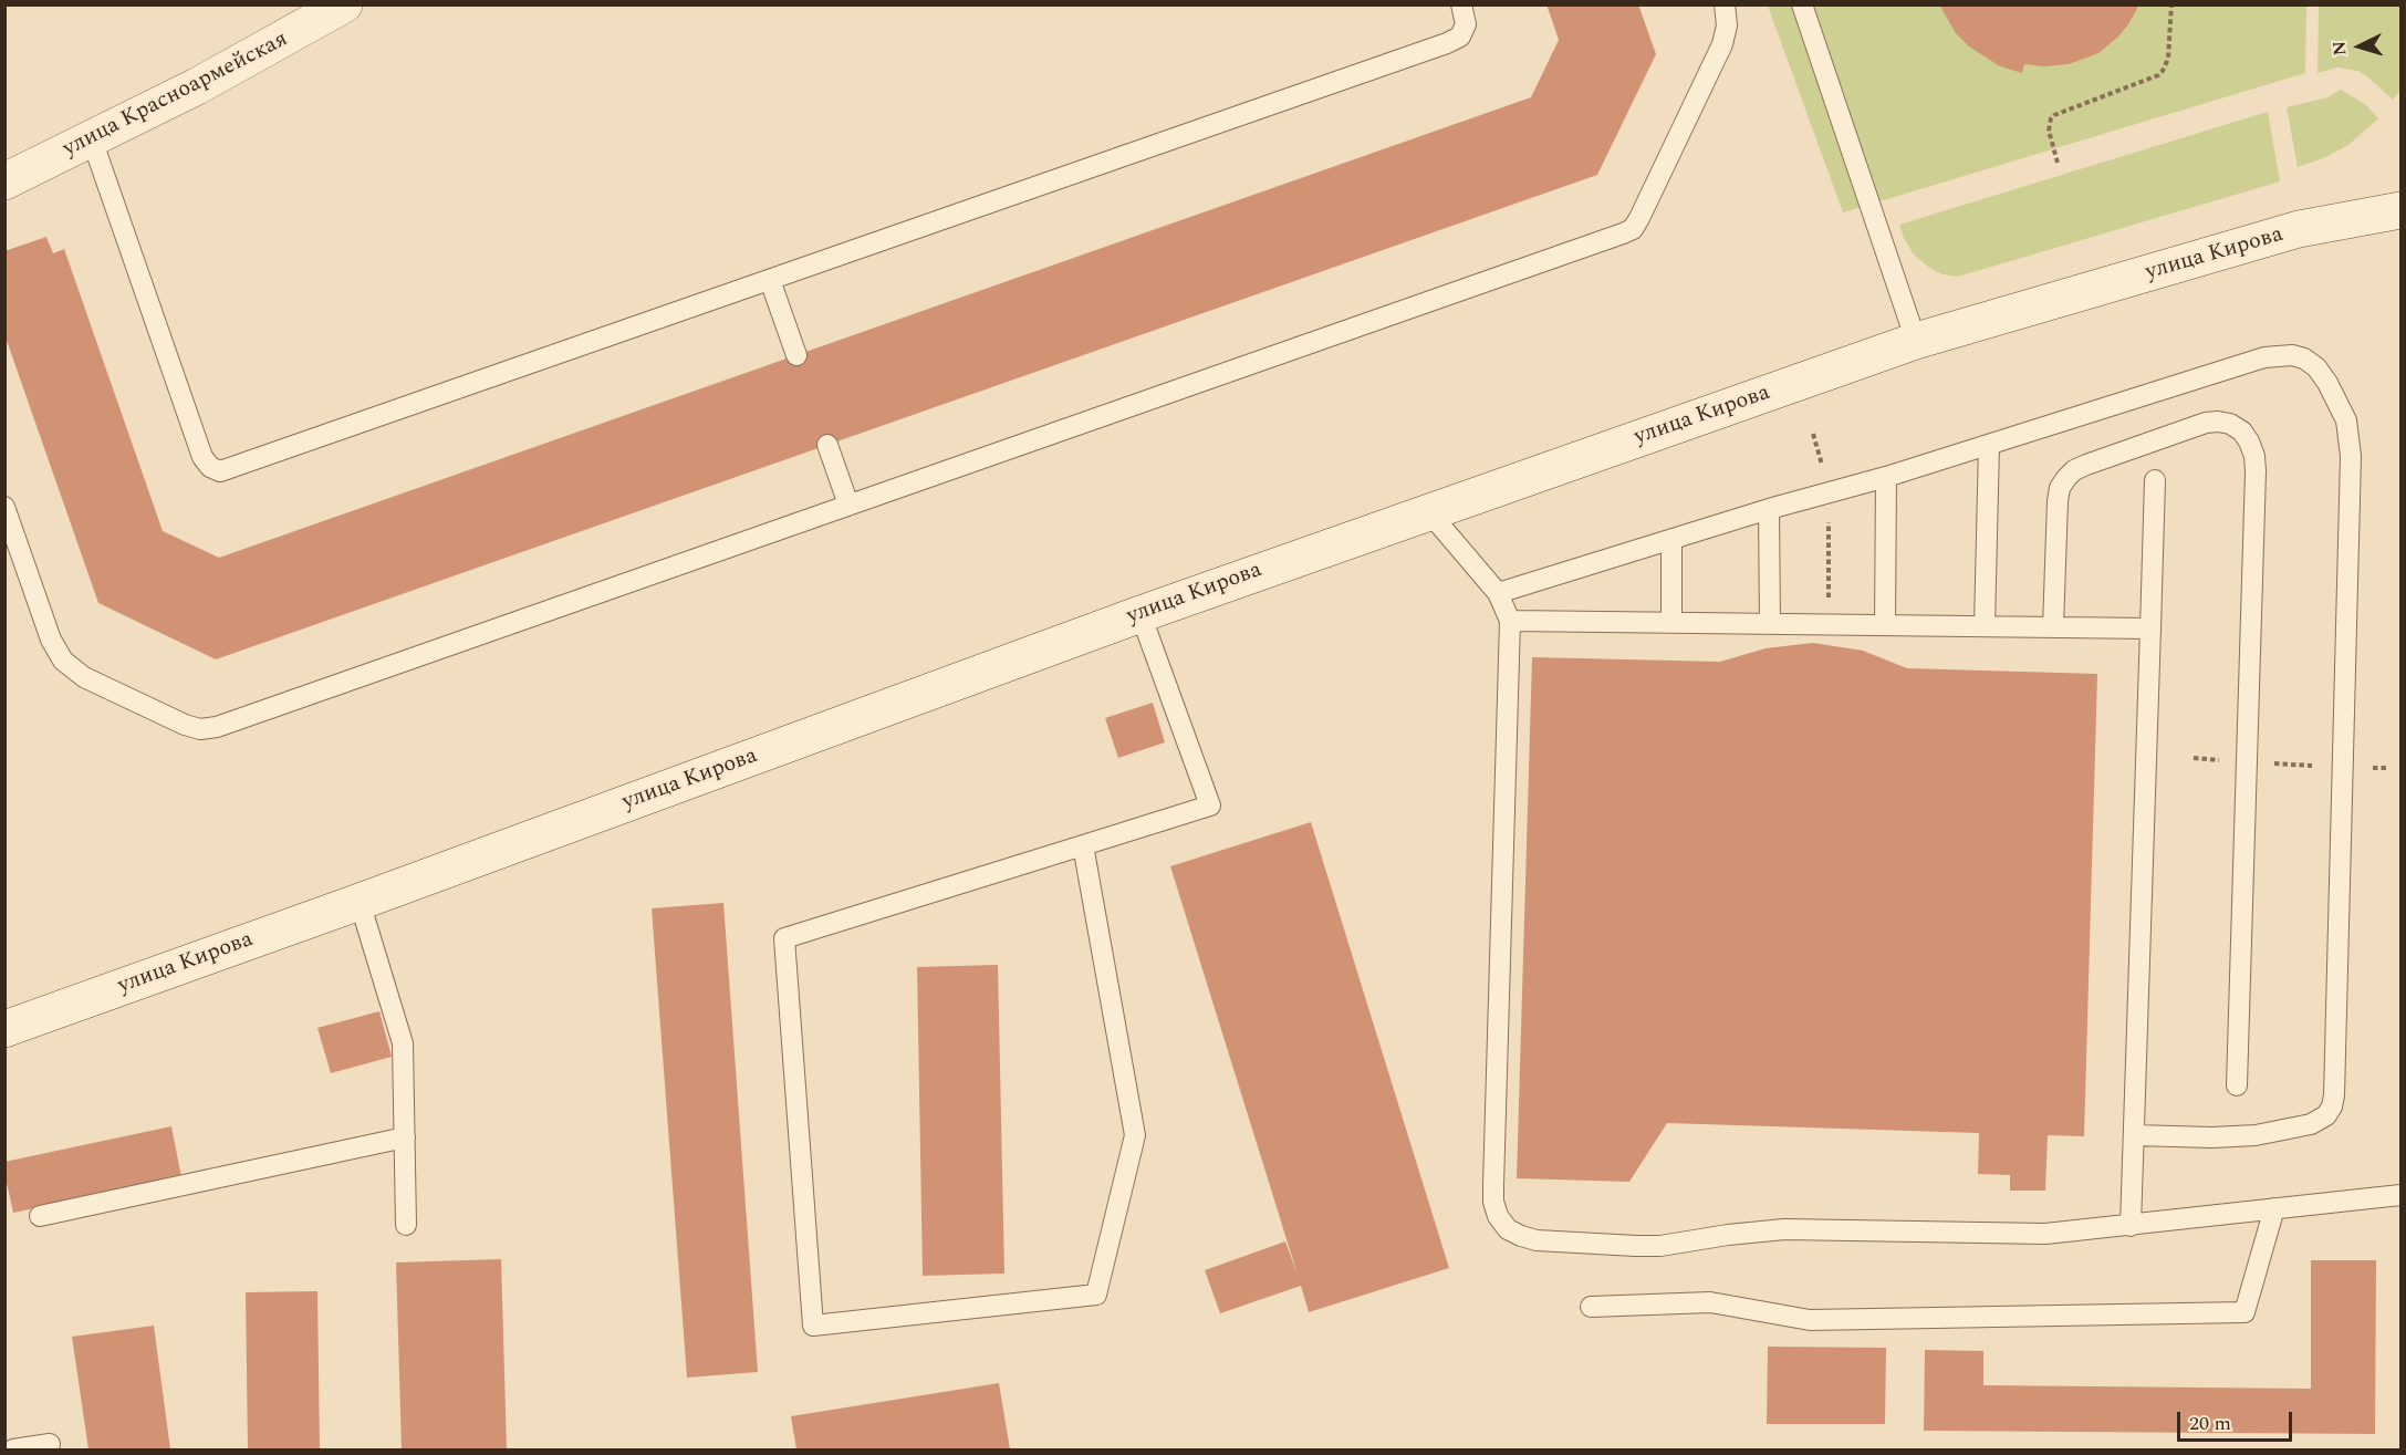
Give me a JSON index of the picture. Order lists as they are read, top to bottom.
{
  "streets": {
    "street": ["улица Красноармейская", "улица Кирова"]
  },
  "scale_bar": "20 m",
  "north": "left"
}
